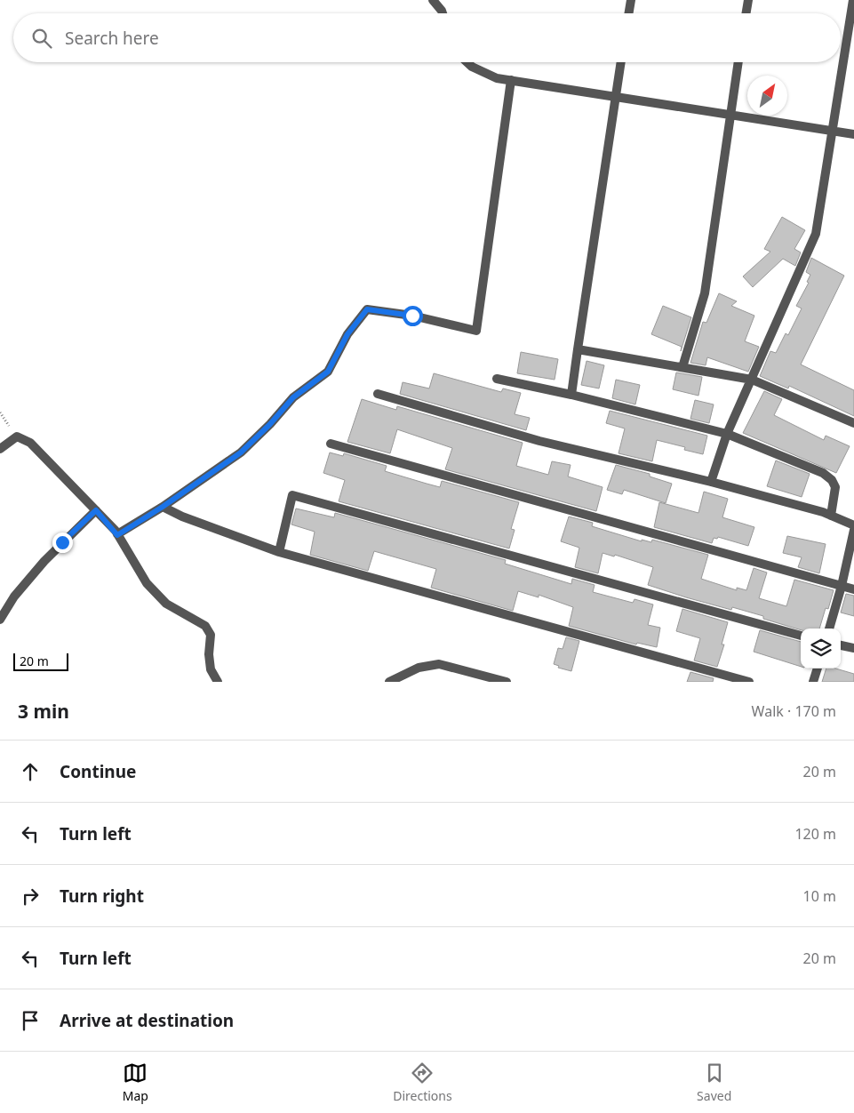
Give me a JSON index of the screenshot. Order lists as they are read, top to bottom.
{
  "scale_bar": "20 m",
  "north": "top right",
  "page": {
    "search": "Search here",
    "scale": "20 m",
    "heading": ["3 min", "Walk · 170 m"],
    "list": [
      ["Continue", "20 m"],
      ["Turn left", "120 m"],
      ["Turn right", "10 m"],
      ["Turn left", "20 m"],
      "Arrive at destination"
    ],
    "nav": ["Map", "Directions", "Saved"]
  }
}
